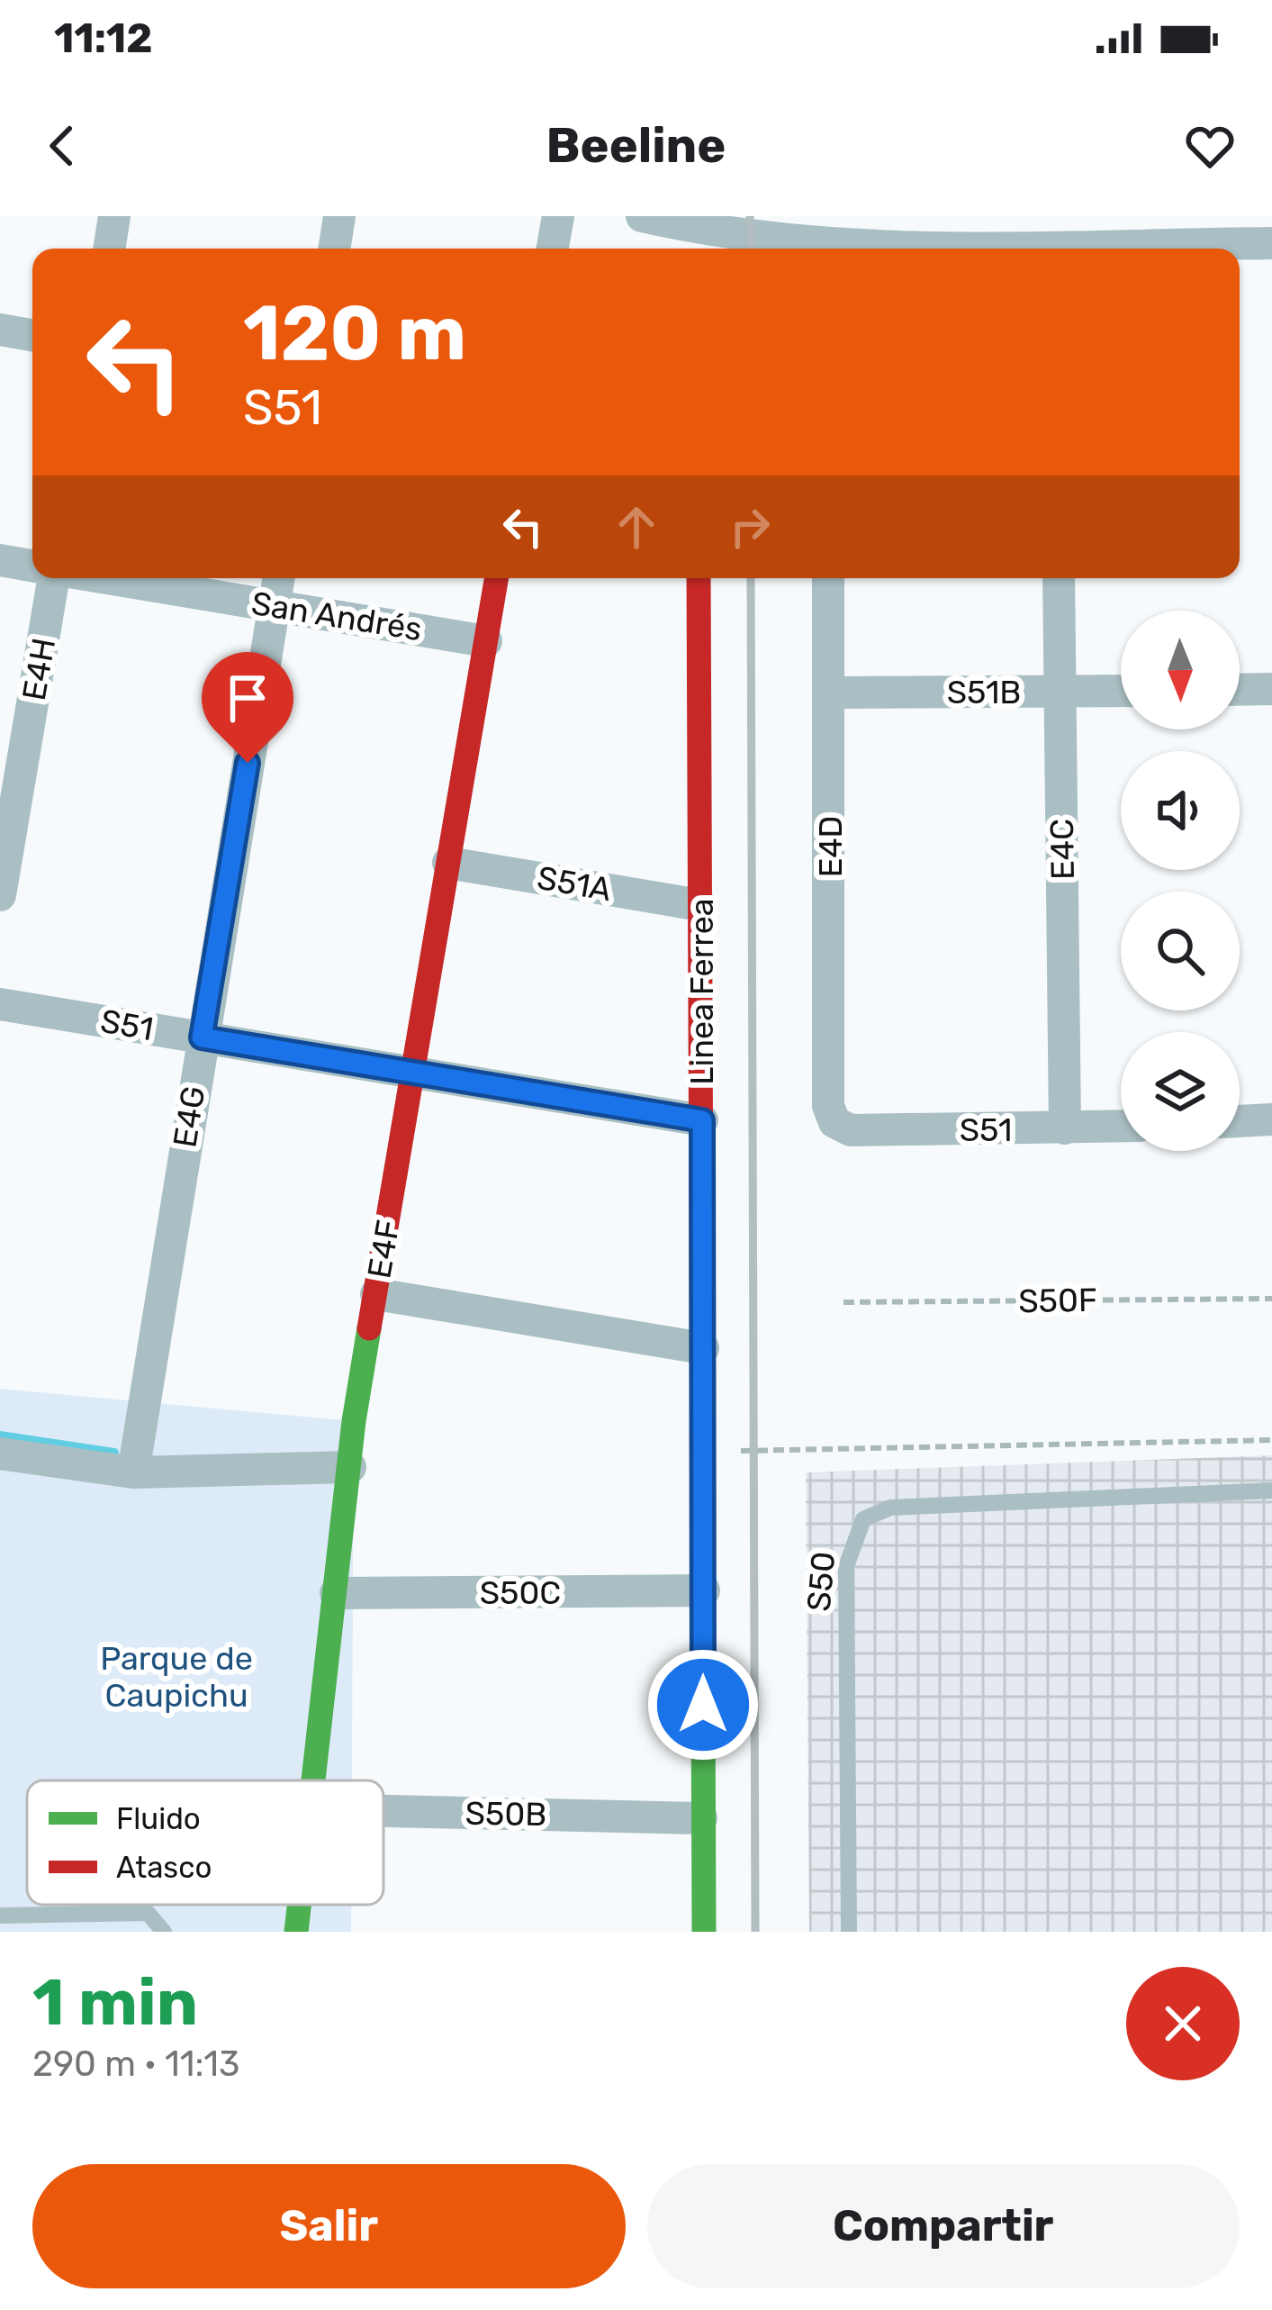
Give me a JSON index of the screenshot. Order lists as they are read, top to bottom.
{
  "streets": {
    "street": [
      "San Andrés",
      "E4H",
      "S51B",
      "E4D",
      "E4C",
      "S51A",
      "Linea Ferrea",
      "S51",
      "E4G",
      "E4F",
      "S50C",
      "S50B"
    ],
    "lane": ["S50"],
    "path": ["S50F"]
  },
  "crossings": [
    ["San Andrés", "E4G"],
    ["San Andrés", "E4F"],
    ["S51B", "E4D"],
    ["S51B", "E4C"],
    ["E4D", "S51"],
    ["E4C", "S51"],
    ["S51A", "Linea Ferrea"],
    ["S51A", "E4F"],
    ["Linea Ferrea", "S51"],
    ["Linea Ferrea", "S50C"],
    ["Linea Ferrea", "S50B"],
    ["S51", "E4G"],
    ["S51", "E4F"],
    ["E4F", "S50C"]
  ],
  "parks": ["Parque de Caupichu"],
  "legend": ["Fluido", "Atasco"],
  "north": "bottom",
  "page": {
    "status": "11:12",
    "header": "Beeline",
    "turn": ["120 m", "S51"],
    "heading": ["1 min", "290 m · 11:13"],
    "buttons": ["Salir", "Compartir"]
  }
}
